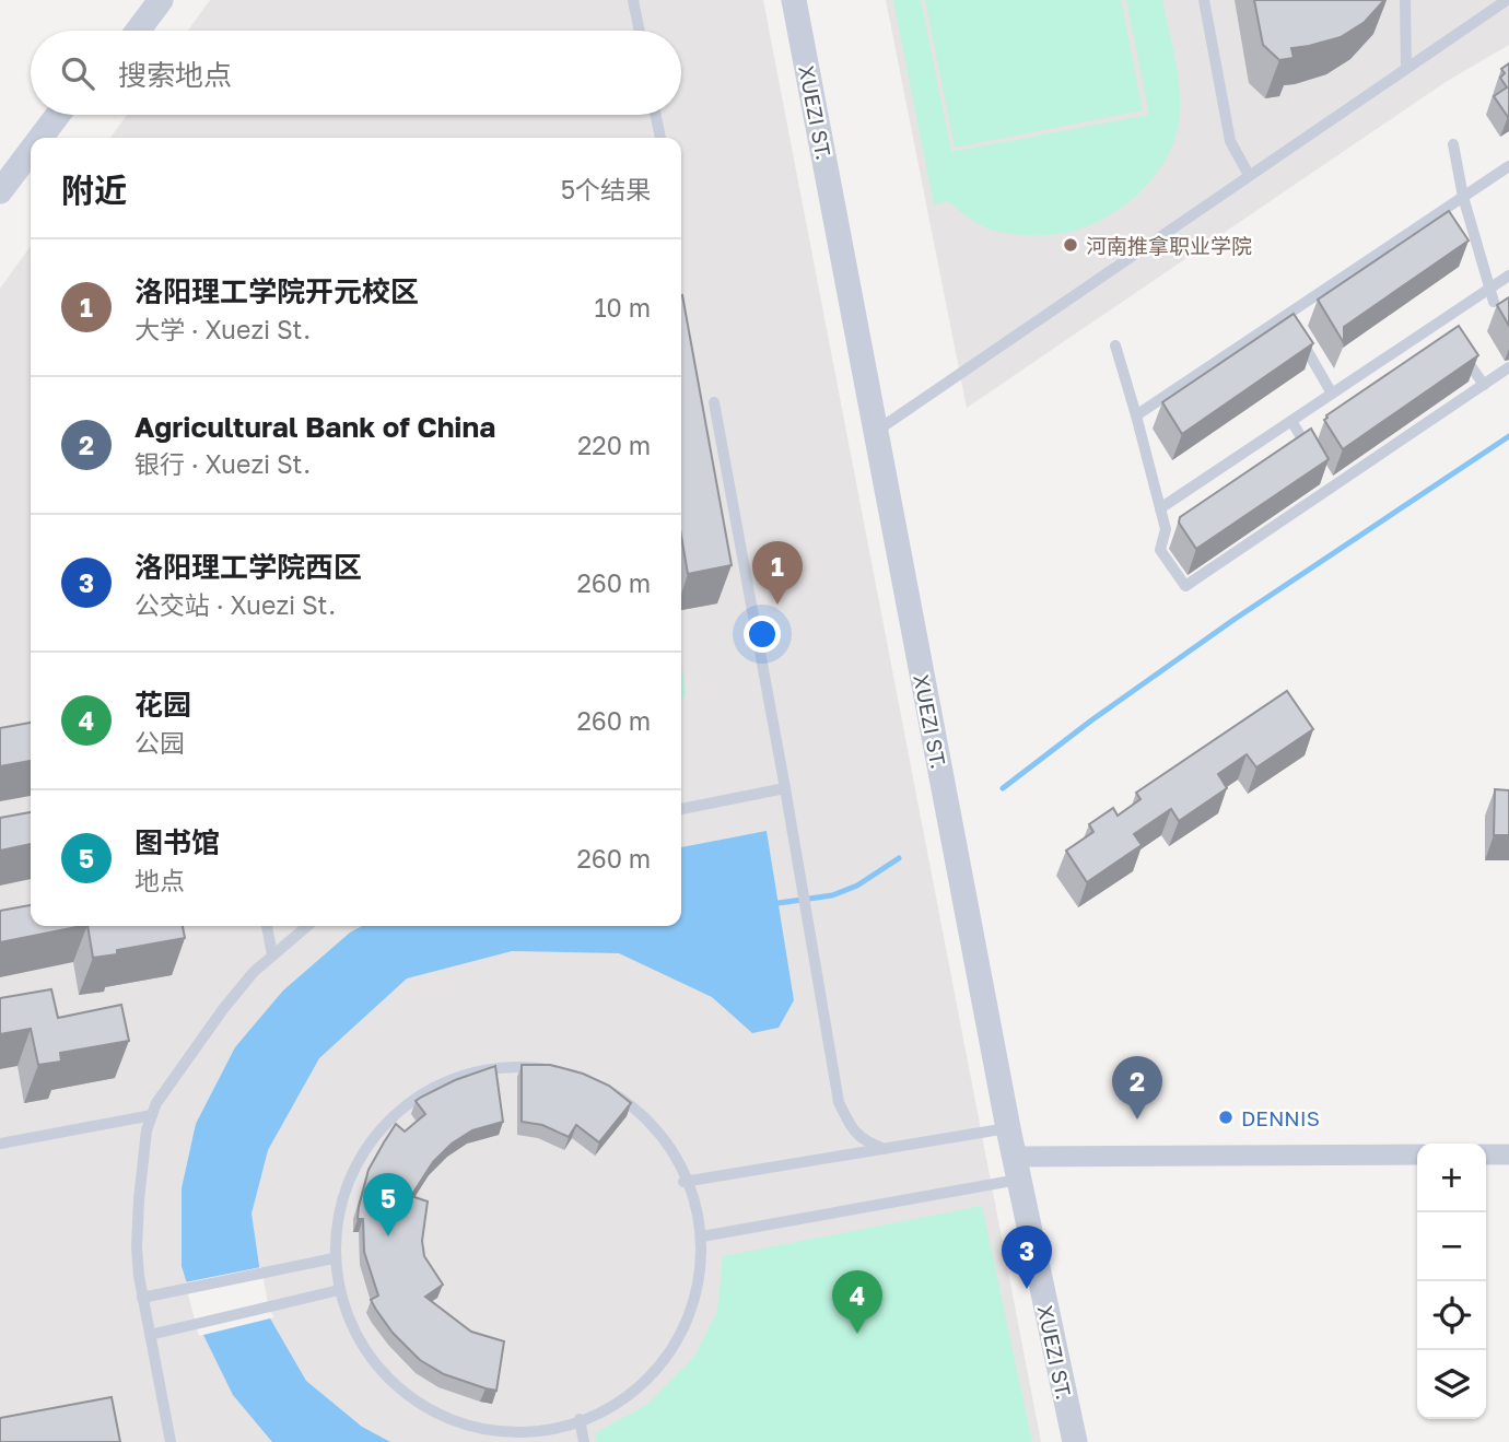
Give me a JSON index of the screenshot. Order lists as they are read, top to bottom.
{
  "streets": {
    "street": ["XUEZI ST."]
  },
  "places": ["河南推拿职业学院", "DENNIS"],
  "page": {
    "search": "搜索地点",
    "heading": ["附近", "5个结果"],
    "list": [
      {
        "mark": "1",
        "name": "洛阳理工学院开元校区",
        "note": "大学 · Xuezi St.",
        "value": "10 m"
      },
      {
        "mark": "2",
        "name": "Agricultural Bank of China",
        "note": "银行 · Xuezi St.",
        "value": "220 m"
      },
      {
        "mark": "3",
        "name": "洛阳理工学院西区",
        "note": "公交站 · Xuezi St.",
        "value": "260 m"
      },
      {
        "mark": "4",
        "name": "花园",
        "note": "公园",
        "value": "260 m"
      },
      {
        "mark": "5",
        "name": "图书馆",
        "note": "地点",
        "value": "260 m"
      }
    ],
    "pins": [
      "1",
      "2",
      "5",
      "3",
      "4"
    ],
    "map_buttons": ["+", "−"]
  }
}
